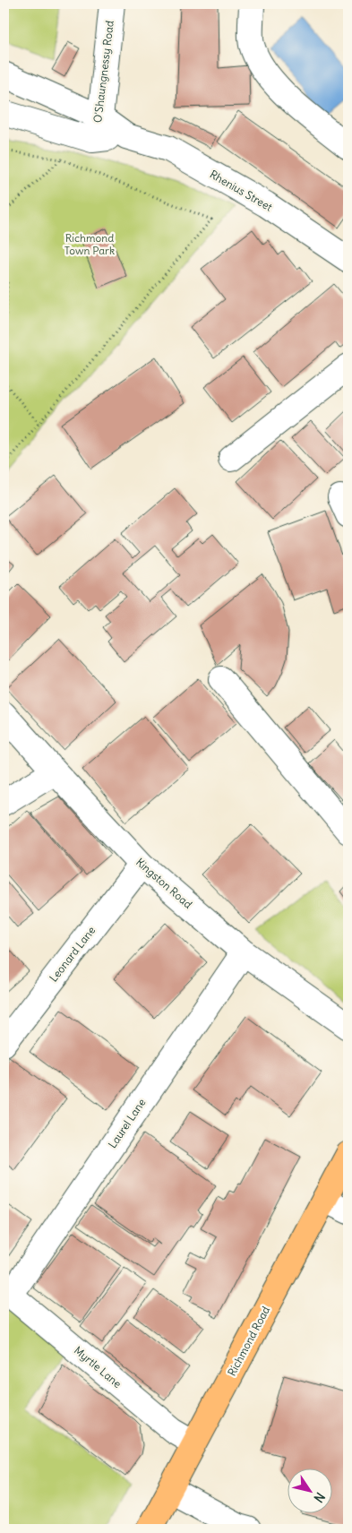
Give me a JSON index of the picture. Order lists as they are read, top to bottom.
{
  "streets": {
    "main road": ["Richmond Road"],
    "street": [
      "O'Shaungnessy Road",
      "Rhenius Street",
      "Kingston Road",
      "Leonard Lane",
      "Laurel Lane",
      "Myrtle Lane"
    ]
  },
  "crossings": [
    ["O'Shaungnessy Road", "Rhenius Street"],
    ["Kingston Road", "Leonard Lane"],
    ["Kingston Road", "Laurel Lane"],
    ["Laurel Lane", "Myrtle Lane"],
    ["Richmond Road", "Myrtle Lane"]
  ],
  "parks": ["Richmond Town Park"],
  "north": "bottom right"
}
